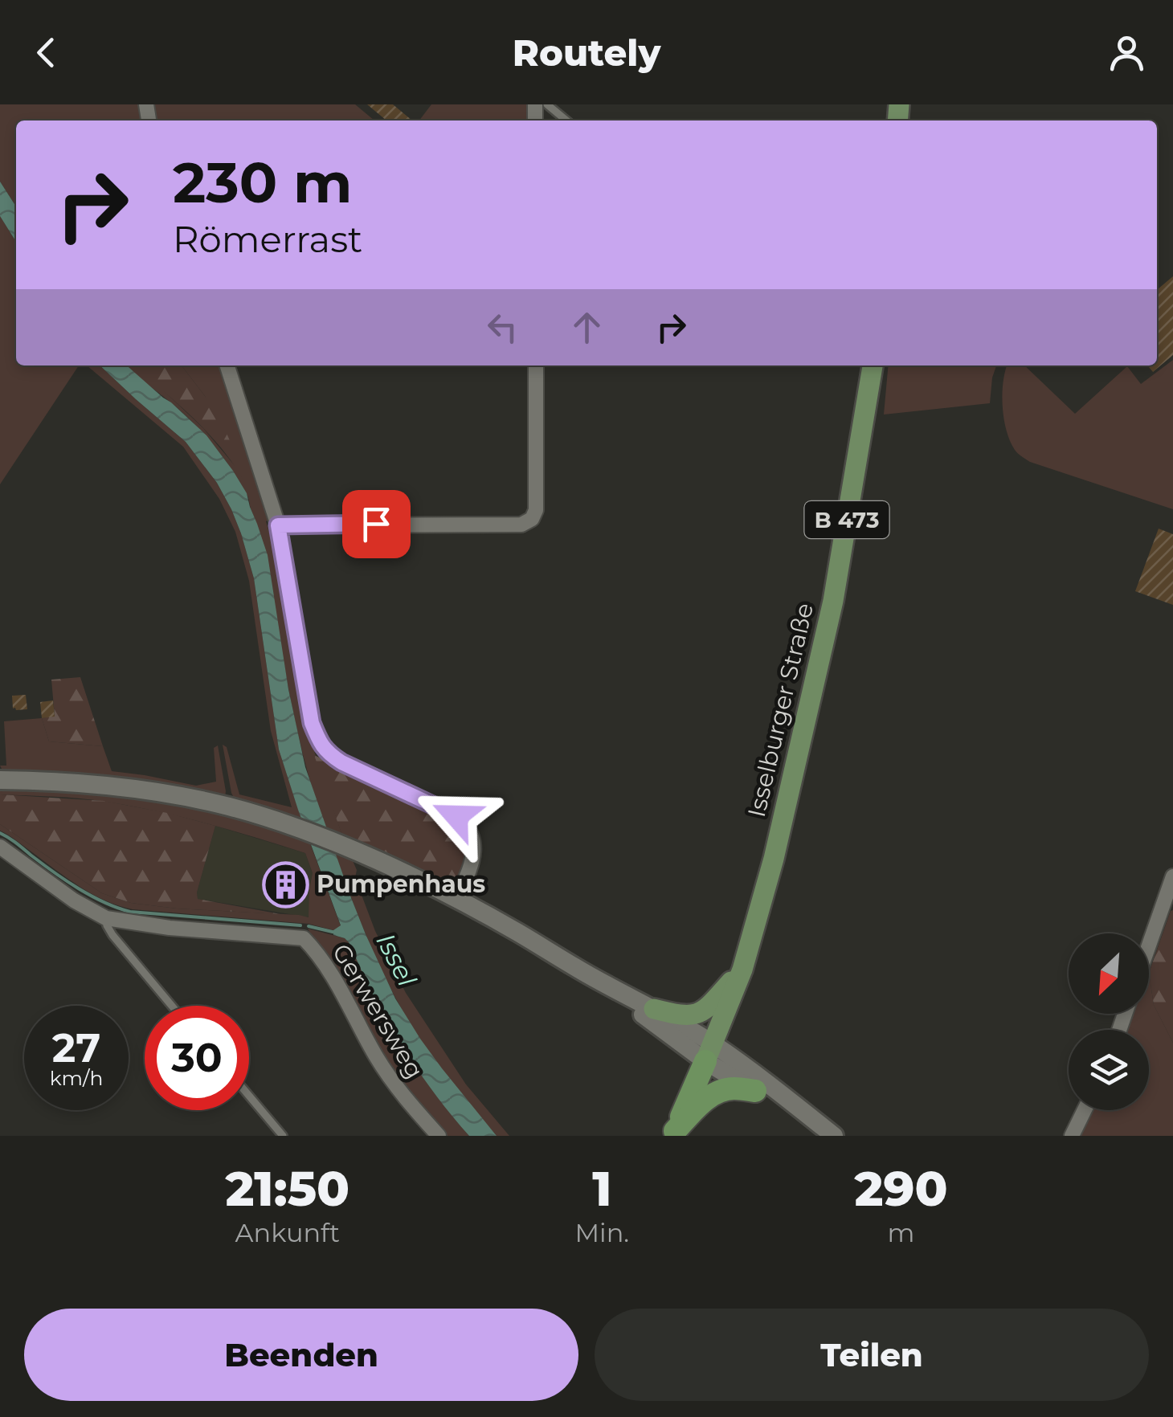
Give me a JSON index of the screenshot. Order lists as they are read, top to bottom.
{
  "streets": {
    "highway": ["B 473"],
    "main road": ["Isselburger Straße"],
    "street": ["Gerwersweg"]
  },
  "crossings": [
    ["B 473", "Isselburger Straße"]
  ],
  "water": ["Issel"],
  "places": {
    "building": ["Pumpenhaus"]
  },
  "north": "bottom left",
  "page": {
    "header": "Routely",
    "turn": ["230 m", "Römerrast"],
    "speed": "27 km/h",
    "limit": "30",
    "eta": [
      "21:50",
      "Ankunft",
      "1",
      "Min.",
      "290",
      "m"
    ],
    "buttons": ["Beenden", "Teilen"]
  }
}
